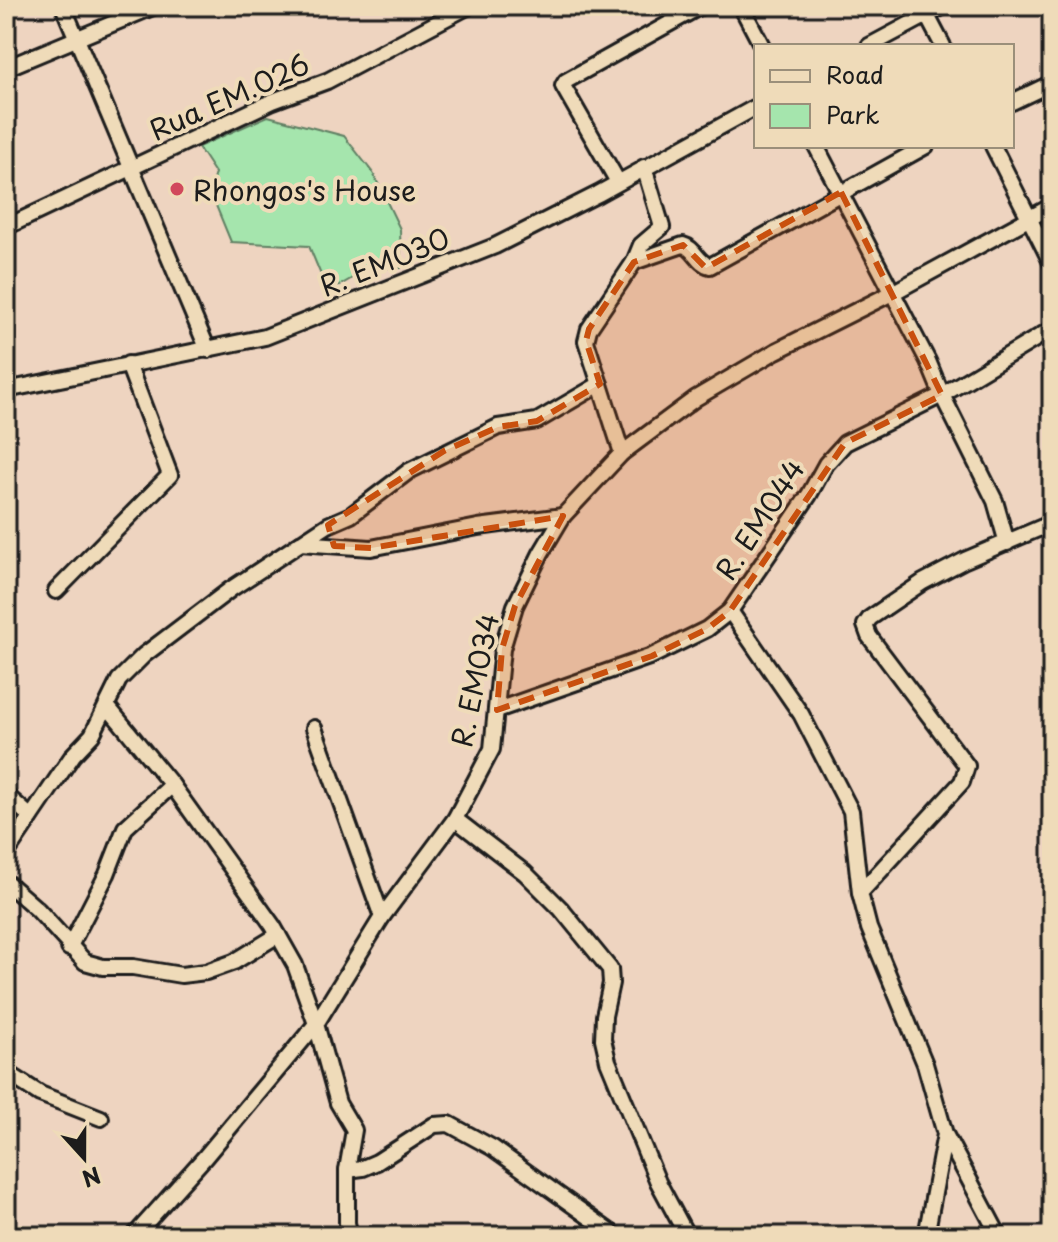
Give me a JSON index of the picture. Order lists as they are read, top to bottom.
{
  "streets": {
    "street": [
      "Rua EM.026",
      "R. EM030",
      "R. EM044",
      "R. EM034"
    ]
  },
  "crossings": [
    ["R. EM044", "R. EM034"]
  ],
  "places": ["Rhongos's House"],
  "legend": ["Road", "Park"],
  "north": "bottom"
}
